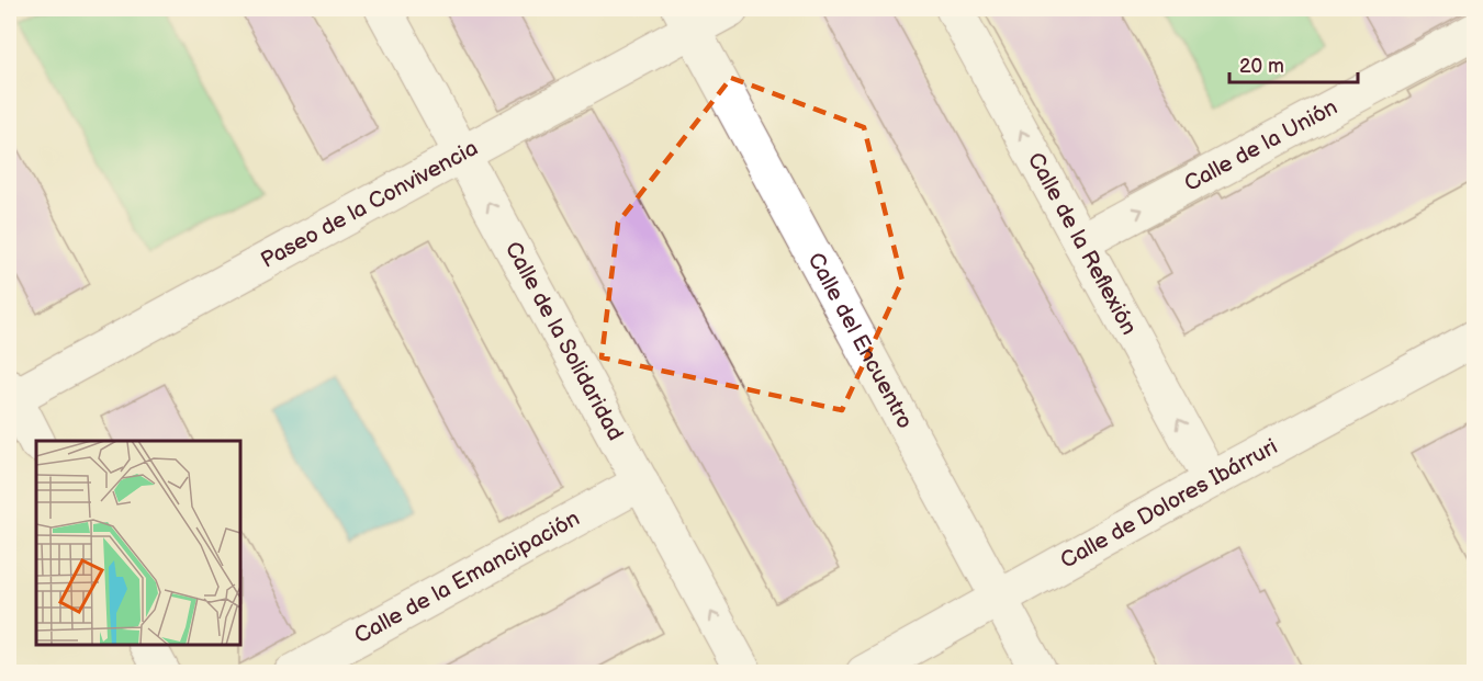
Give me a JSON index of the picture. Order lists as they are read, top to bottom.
{
  "streets": {
    "street": [
      "Calle de la Unión",
      "Paseo de la Convivencia",
      "Calle de la Reflexión",
      "Calle de la Solidaridad",
      "Calle del Encuentro",
      "Calle de Dolores Ibárruri",
      "Calle de la Emancipación"
    ]
  },
  "crossings": [
    ["Calle de la Unión", "Calle de la Reflexión"],
    ["Paseo de la Convivencia", "Calle de la Solidaridad"],
    ["Paseo de la Convivencia", "Calle del Encuentro"],
    ["Calle de la Reflexión", "Calle de Dolores Ibárruri"],
    ["Calle de la Solidaridad", "Calle de la Emancipación"],
    ["Calle del Encuentro", "Calle de Dolores Ibárruri"]
  ],
  "one_way": ["Calle de la Unión", "Calle de la Reflexión", "Calle de la Solidaridad"],
  "scale_bar": "20 m"
}
